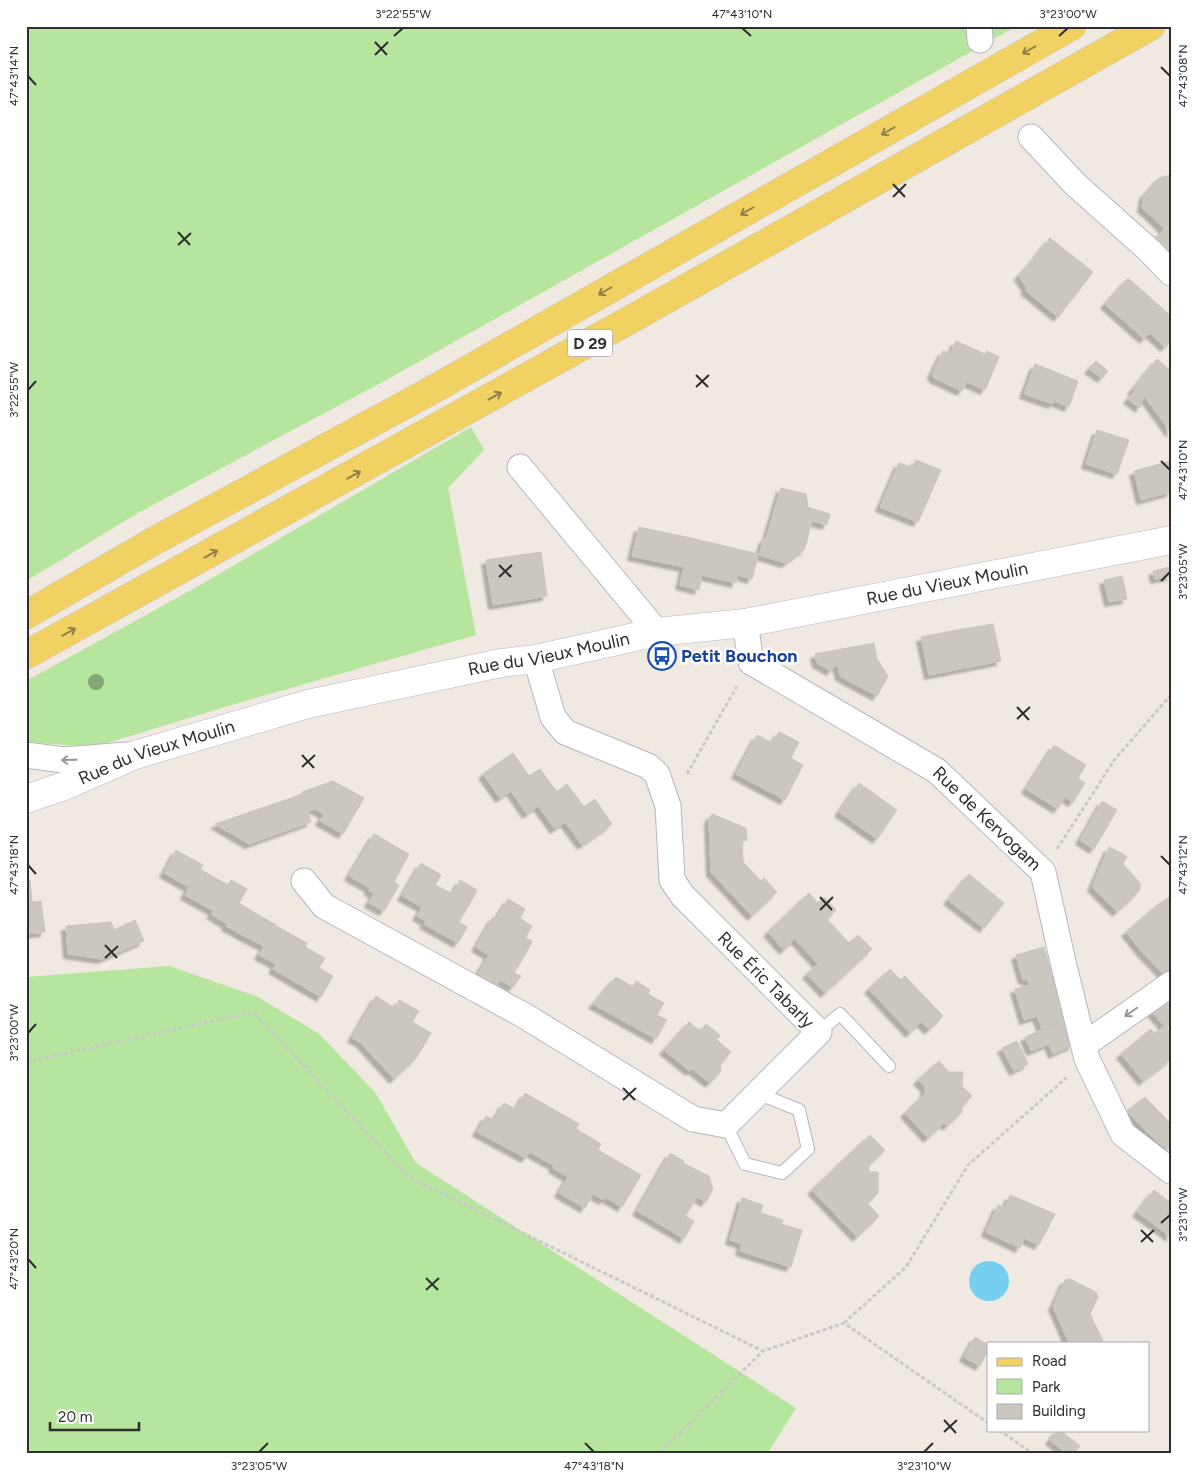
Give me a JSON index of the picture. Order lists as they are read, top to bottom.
{
  "streets": {
    "main road": ["D 29"],
    "street": ["Rue du Vieux Moulin", "Rue de Kervogam", "Rue Éric Tabarly"]
  },
  "crossings": [
    ["Rue du Vieux Moulin", "Rue Éric Tabarly"]
  ],
  "places": {
    "bus stop": ["Petit Bouchon"]
  },
  "legend": ["Road", "Park", "Building"],
  "scale_bar": "20 m",
  "coordinates": [
    "3°22'55\"W",
    "47°43'10\"N",
    "3°23'00\"W",
    "47°43'08\"N",
    "47°43'14\"N",
    "3°23'05\"W",
    "47°43'12\"N",
    "47°43'18\"N",
    "3°23'10\"W",
    "47°43'20\"N"
  ]
}
